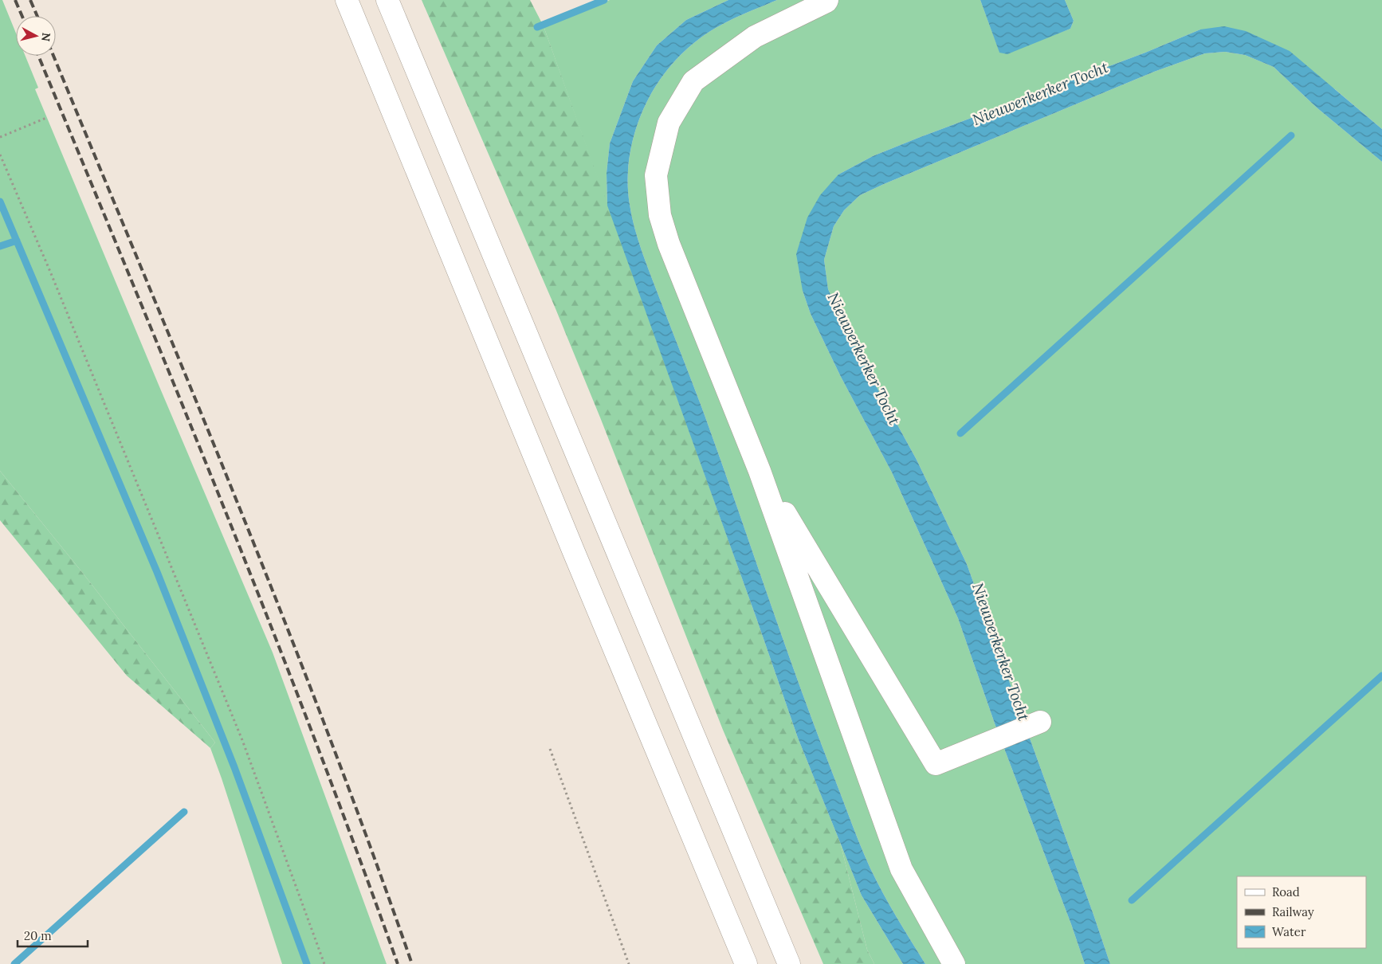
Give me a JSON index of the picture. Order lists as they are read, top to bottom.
{
  "water": ["Nieuwerkerker Tocht"],
  "legend": ["Road", "Railway", "Water"],
  "scale_bar": "20 m",
  "north": "right"
}
